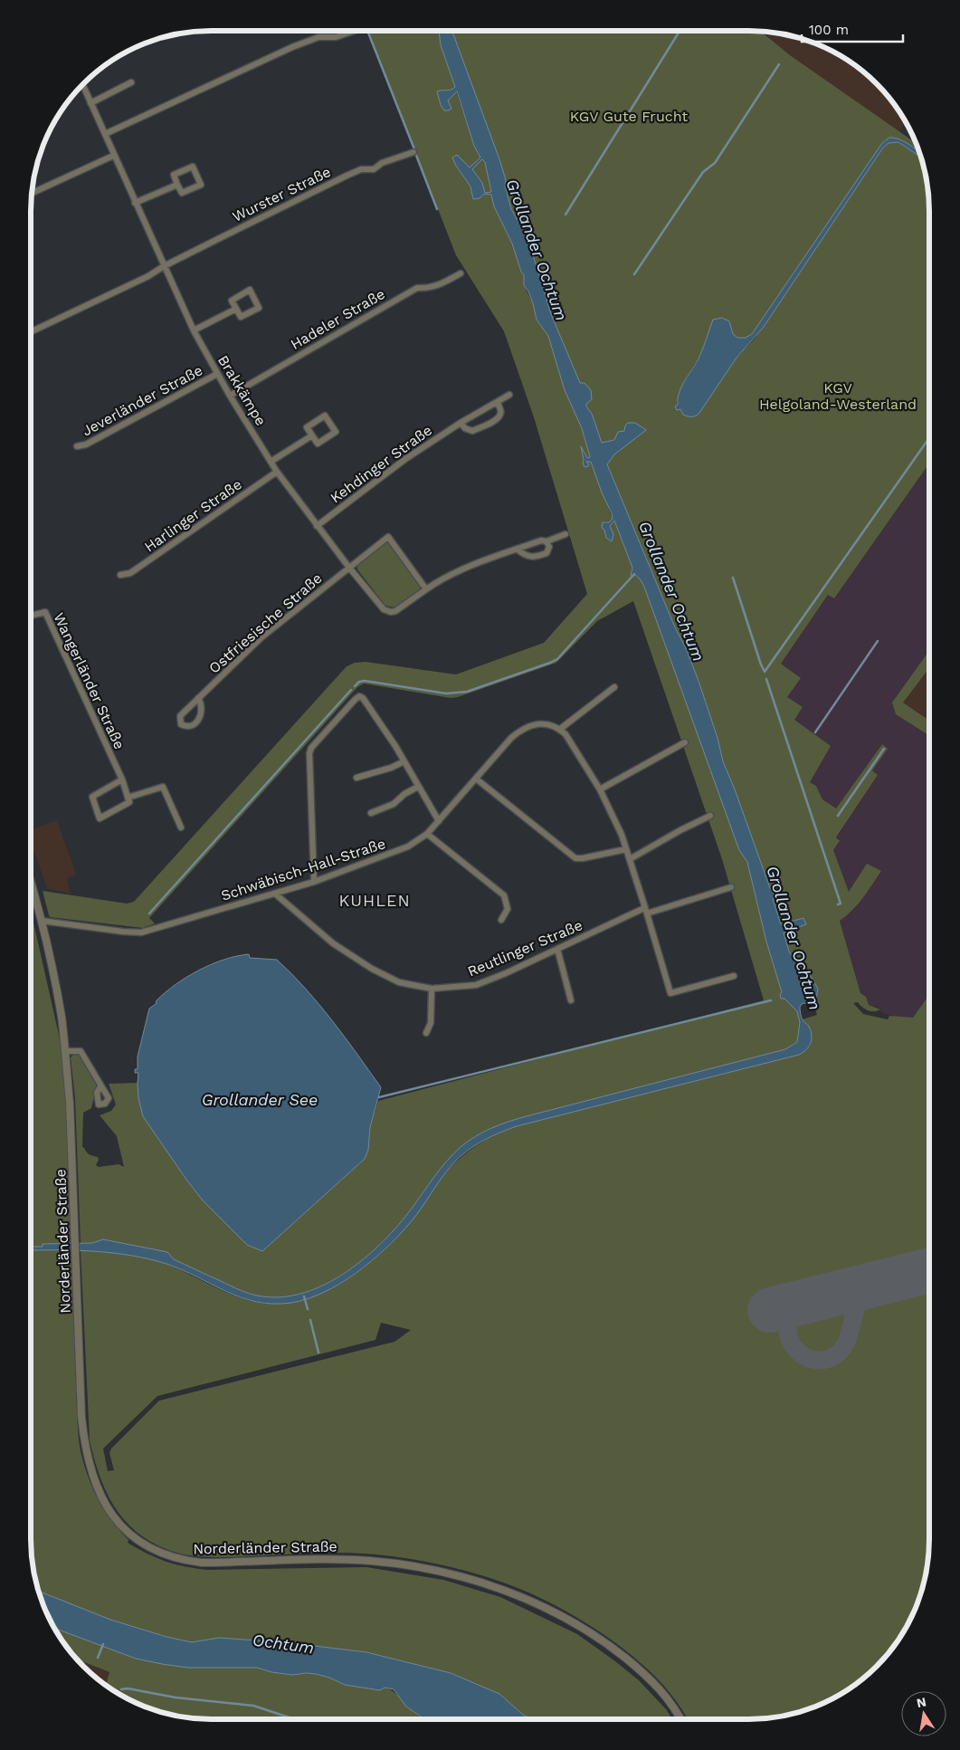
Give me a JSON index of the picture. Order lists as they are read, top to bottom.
{
  "streets": {
    "street": [
      "Wurster Straße",
      "Hadeler Straße",
      "Brakkämpe",
      "Jeverländer Straße",
      "Kehdinger Straße",
      "Harlinger Straße",
      "Ostfriesische Straße",
      "Wangerländer Straße",
      "Schwäbisch-Hall-Straße",
      "Reutlinger Straße",
      "Norderländer Straße"
    ]
  },
  "crossings": [
    ["Wurster Straße", "Brakkämpe"],
    ["Hadeler Straße", "Brakkämpe"],
    ["Brakkämpe", "Jeverländer Straße"],
    ["Brakkämpe", "Kehdinger Straße"],
    ["Brakkämpe", "Harlinger Straße"],
    ["Brakkämpe", "Ostfriesische Straße"],
    ["Schwäbisch-Hall-Straße", "Reutlinger Straße"],
    ["Schwäbisch-Hall-Straße", "Norderländer Straße"]
  ],
  "districts": ["KUHLEN"],
  "water": ["Grollander Ochtum", "Grollander See", "Ochtum"],
  "parks": ["KGV Gute Frucht", "KGV Helgoland-Westerland"],
  "scale_bar": "100 m",
  "north": "top"
}
